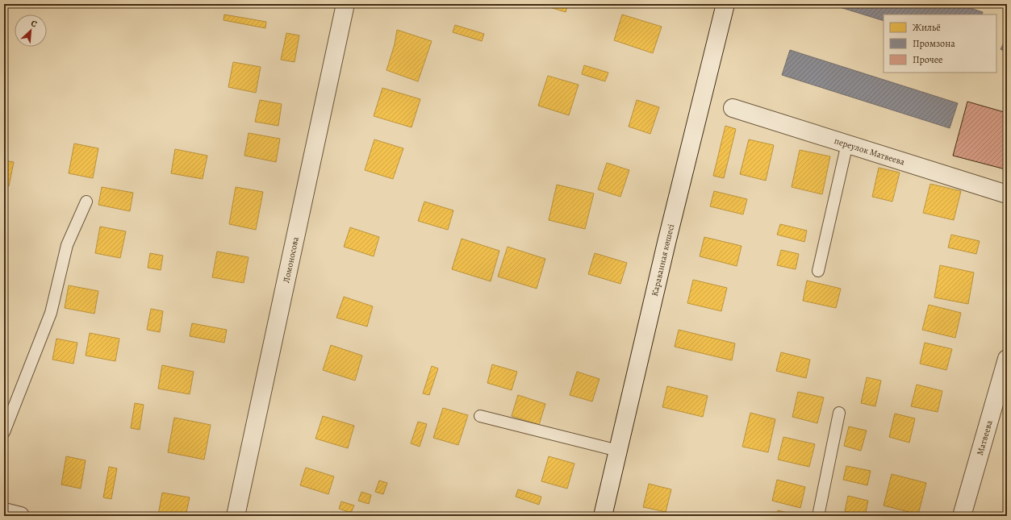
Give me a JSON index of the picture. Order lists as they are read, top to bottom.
{
  "streets": {
    "street": [
      "переулок Матвеева",
      "Ломоносова",
      "Караванная көшесі",
      "Матвеева"
    ]
  },
  "legend": ["Жильё", "Промзона", "Прочее"],
  "north": "top right"
}
